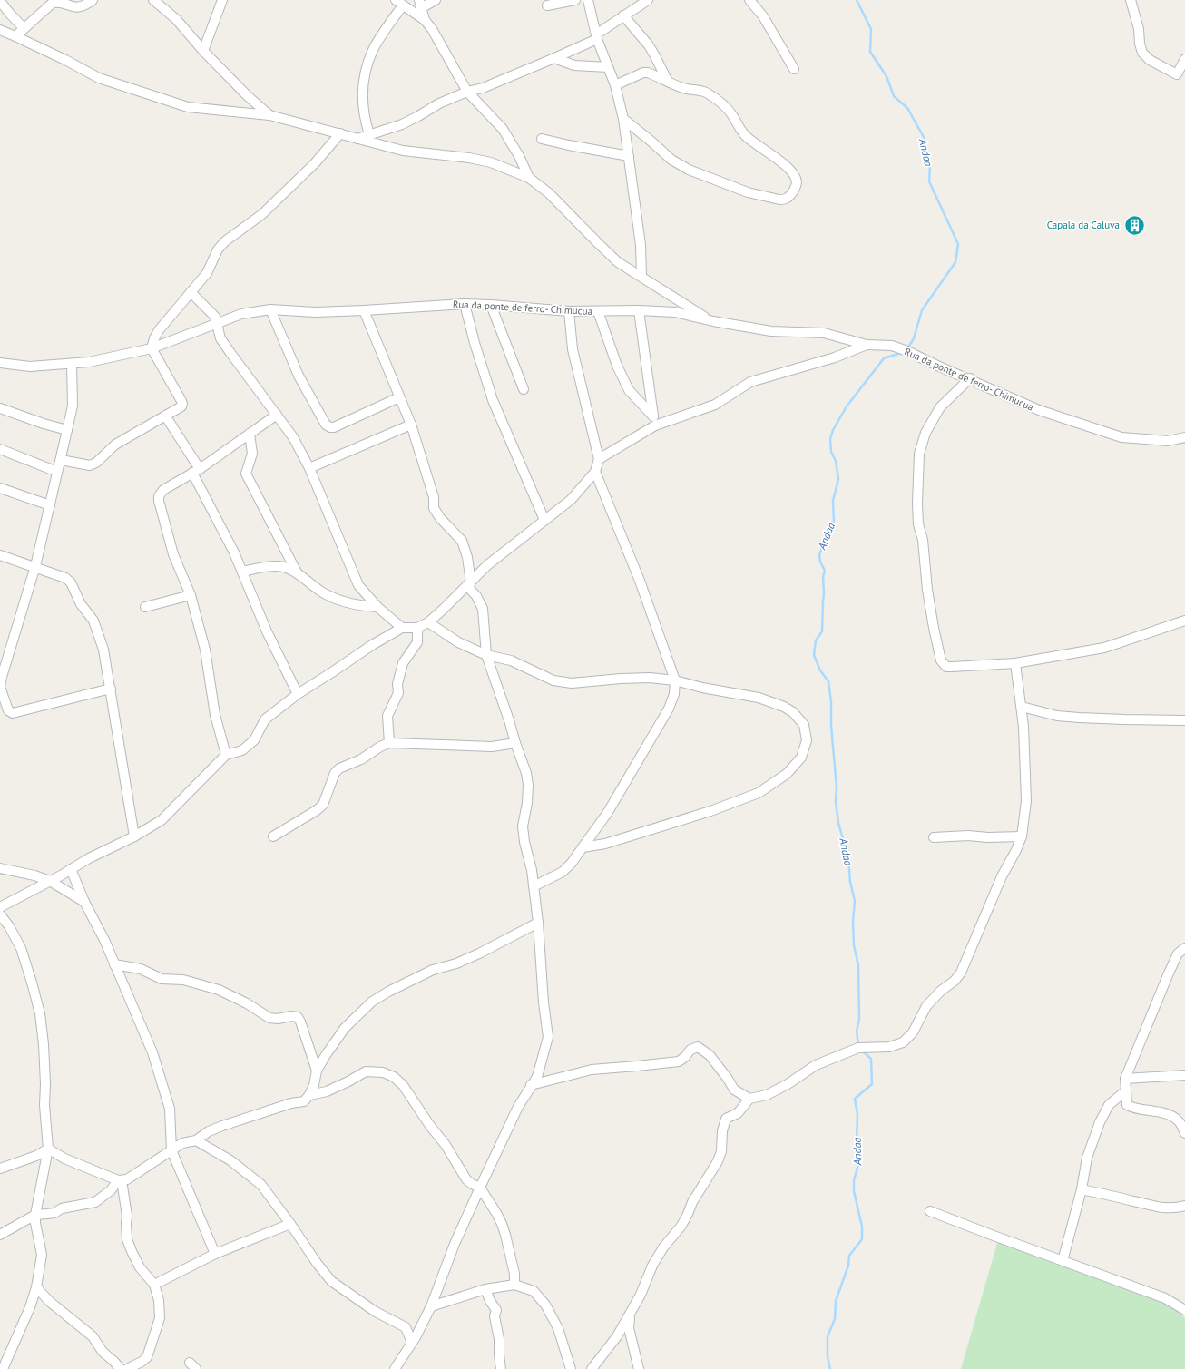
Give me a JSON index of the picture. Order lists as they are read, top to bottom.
{
  "streets": {
    "street": ["Rua da ponte de ferro- Chimucua"]
  },
  "water": ["Andaa"],
  "places": {
    "building": ["Capala da Caluva"]
  }
}
